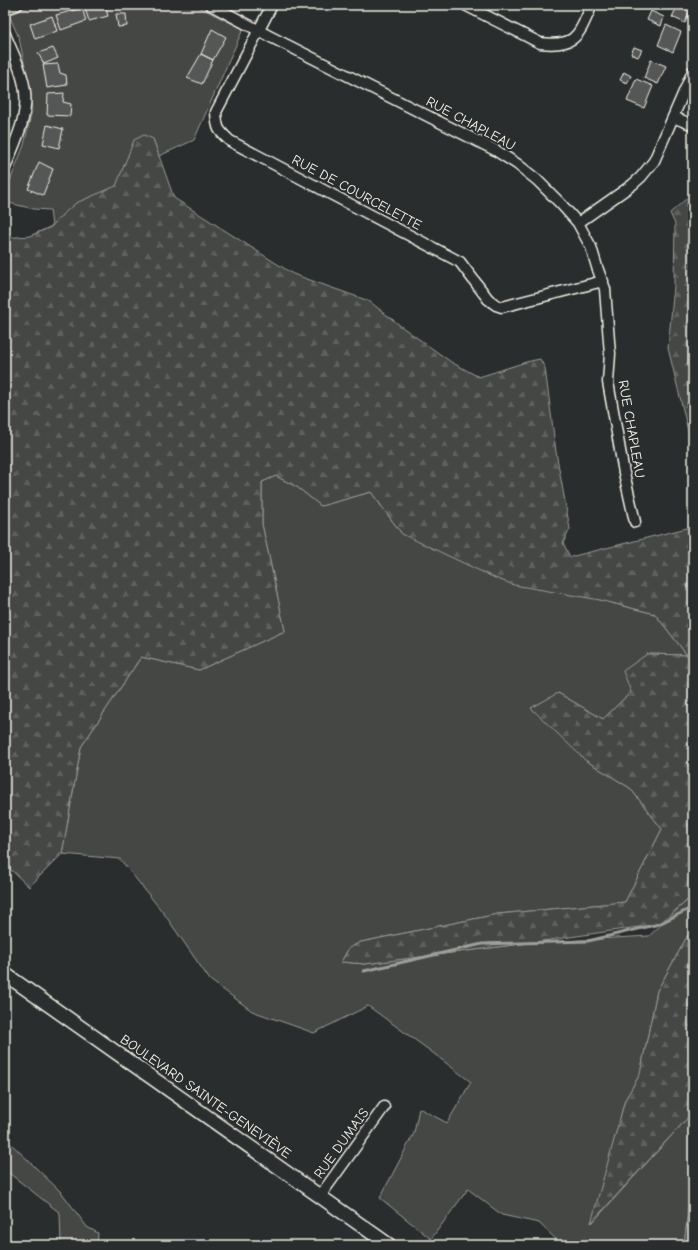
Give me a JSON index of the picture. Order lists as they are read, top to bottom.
{
  "streets": {
    "main road": ["BOULEVARD SAINTE-GENEVIÈVE"],
    "street": ["RUE CHAPLEAU", "RUE DE COURCELETTE", "RUE DUMAIS"]
  },
  "crossings": [
    ["RUE CHAPLEAU", "RUE DE COURCELETTE"],
    ["BOULEVARD SAINTE-GENEVIÈVE", "RUE DUMAIS"]
  ]
}
